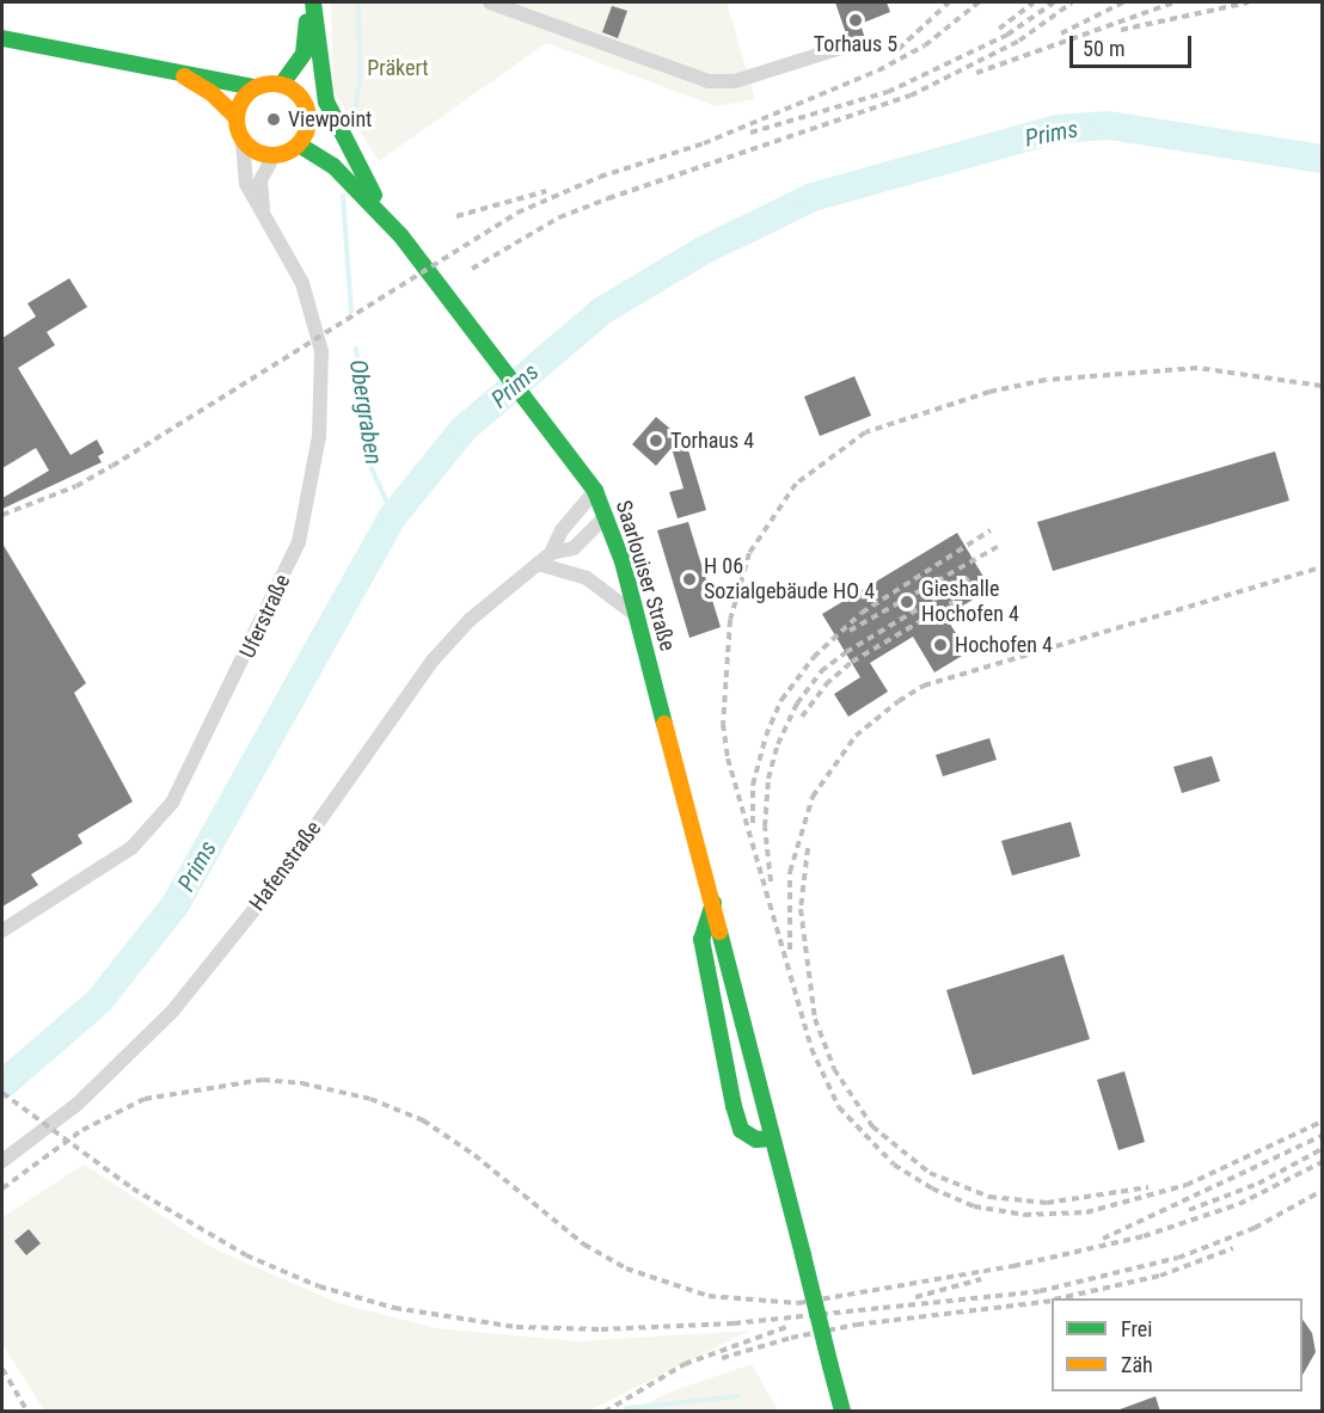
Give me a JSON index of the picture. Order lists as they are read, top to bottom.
{
  "streets": {
    "main road": ["Saarlouiser Straße"],
    "street": ["Uferstraße", "Hafenstraße"]
  },
  "crossings": [
    ["Saarlouiser Straße", "Uferstraße"],
    ["Saarlouiser Straße", "Hafenstraße"]
  ],
  "water": ["Prims", "Obergraben"],
  "parks": ["Präkert"],
  "places": [
    "Torhaus 5",
    "Viewpoint",
    "Torhaus 4",
    "H 06 Sozialgebäude HO 4",
    "Gieshalle Hochofen 4",
    "Hochofen 4"
  ],
  "legend": ["Frei", "Zäh"],
  "scale_bar": "50 m"
}
